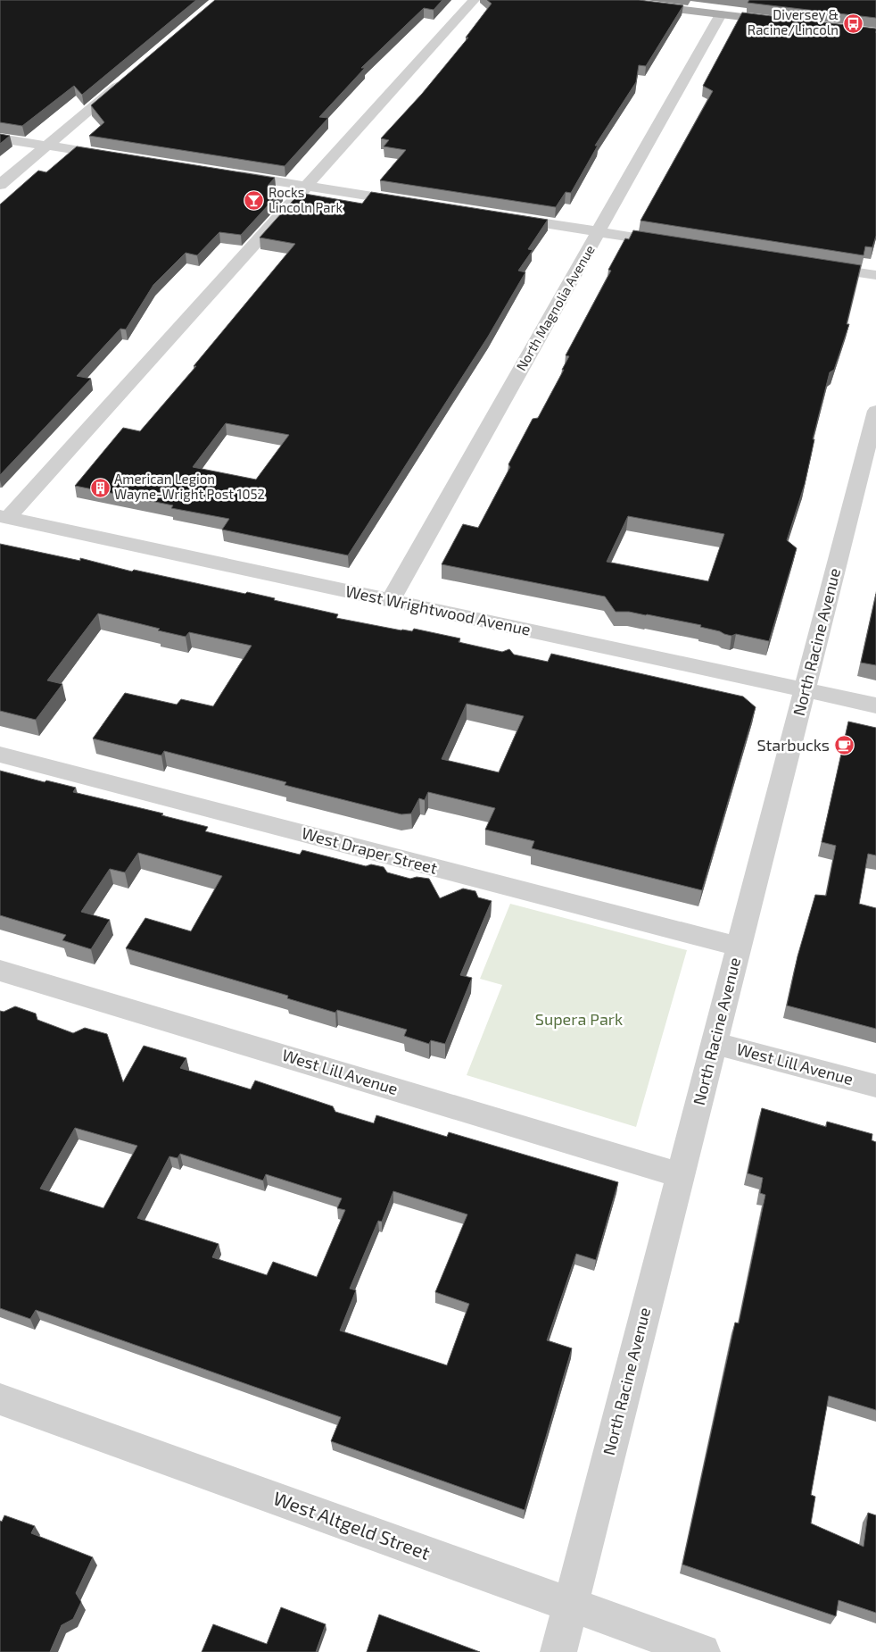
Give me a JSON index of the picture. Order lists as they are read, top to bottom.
{
  "streets": {
    "street": [
      "North Magnolia Avenue",
      "West Wrightwood Avenue",
      "North Racine Avenue",
      "West Draper Street",
      "West Lill Avenue",
      "West Altgeld Street"
    ]
  },
  "crossings": [
    ["North Magnolia Avenue", "West Wrightwood Avenue"],
    ["West Wrightwood Avenue", "North Racine Avenue"],
    ["North Racine Avenue", "West Draper Street"],
    ["North Racine Avenue", "West Lill Avenue"],
    ["North Racine Avenue", "West Altgeld Street"]
  ],
  "parks": ["Supera Park"],
  "places": {
    "bus stop": ["Diversey & Racine/Lincoln"],
    "bar": ["Rocks Lincoln Park"],
    "building": ["American Legion Wayne-Wright Post 1052"],
    "cafe": ["Starbucks"]
  }
}
